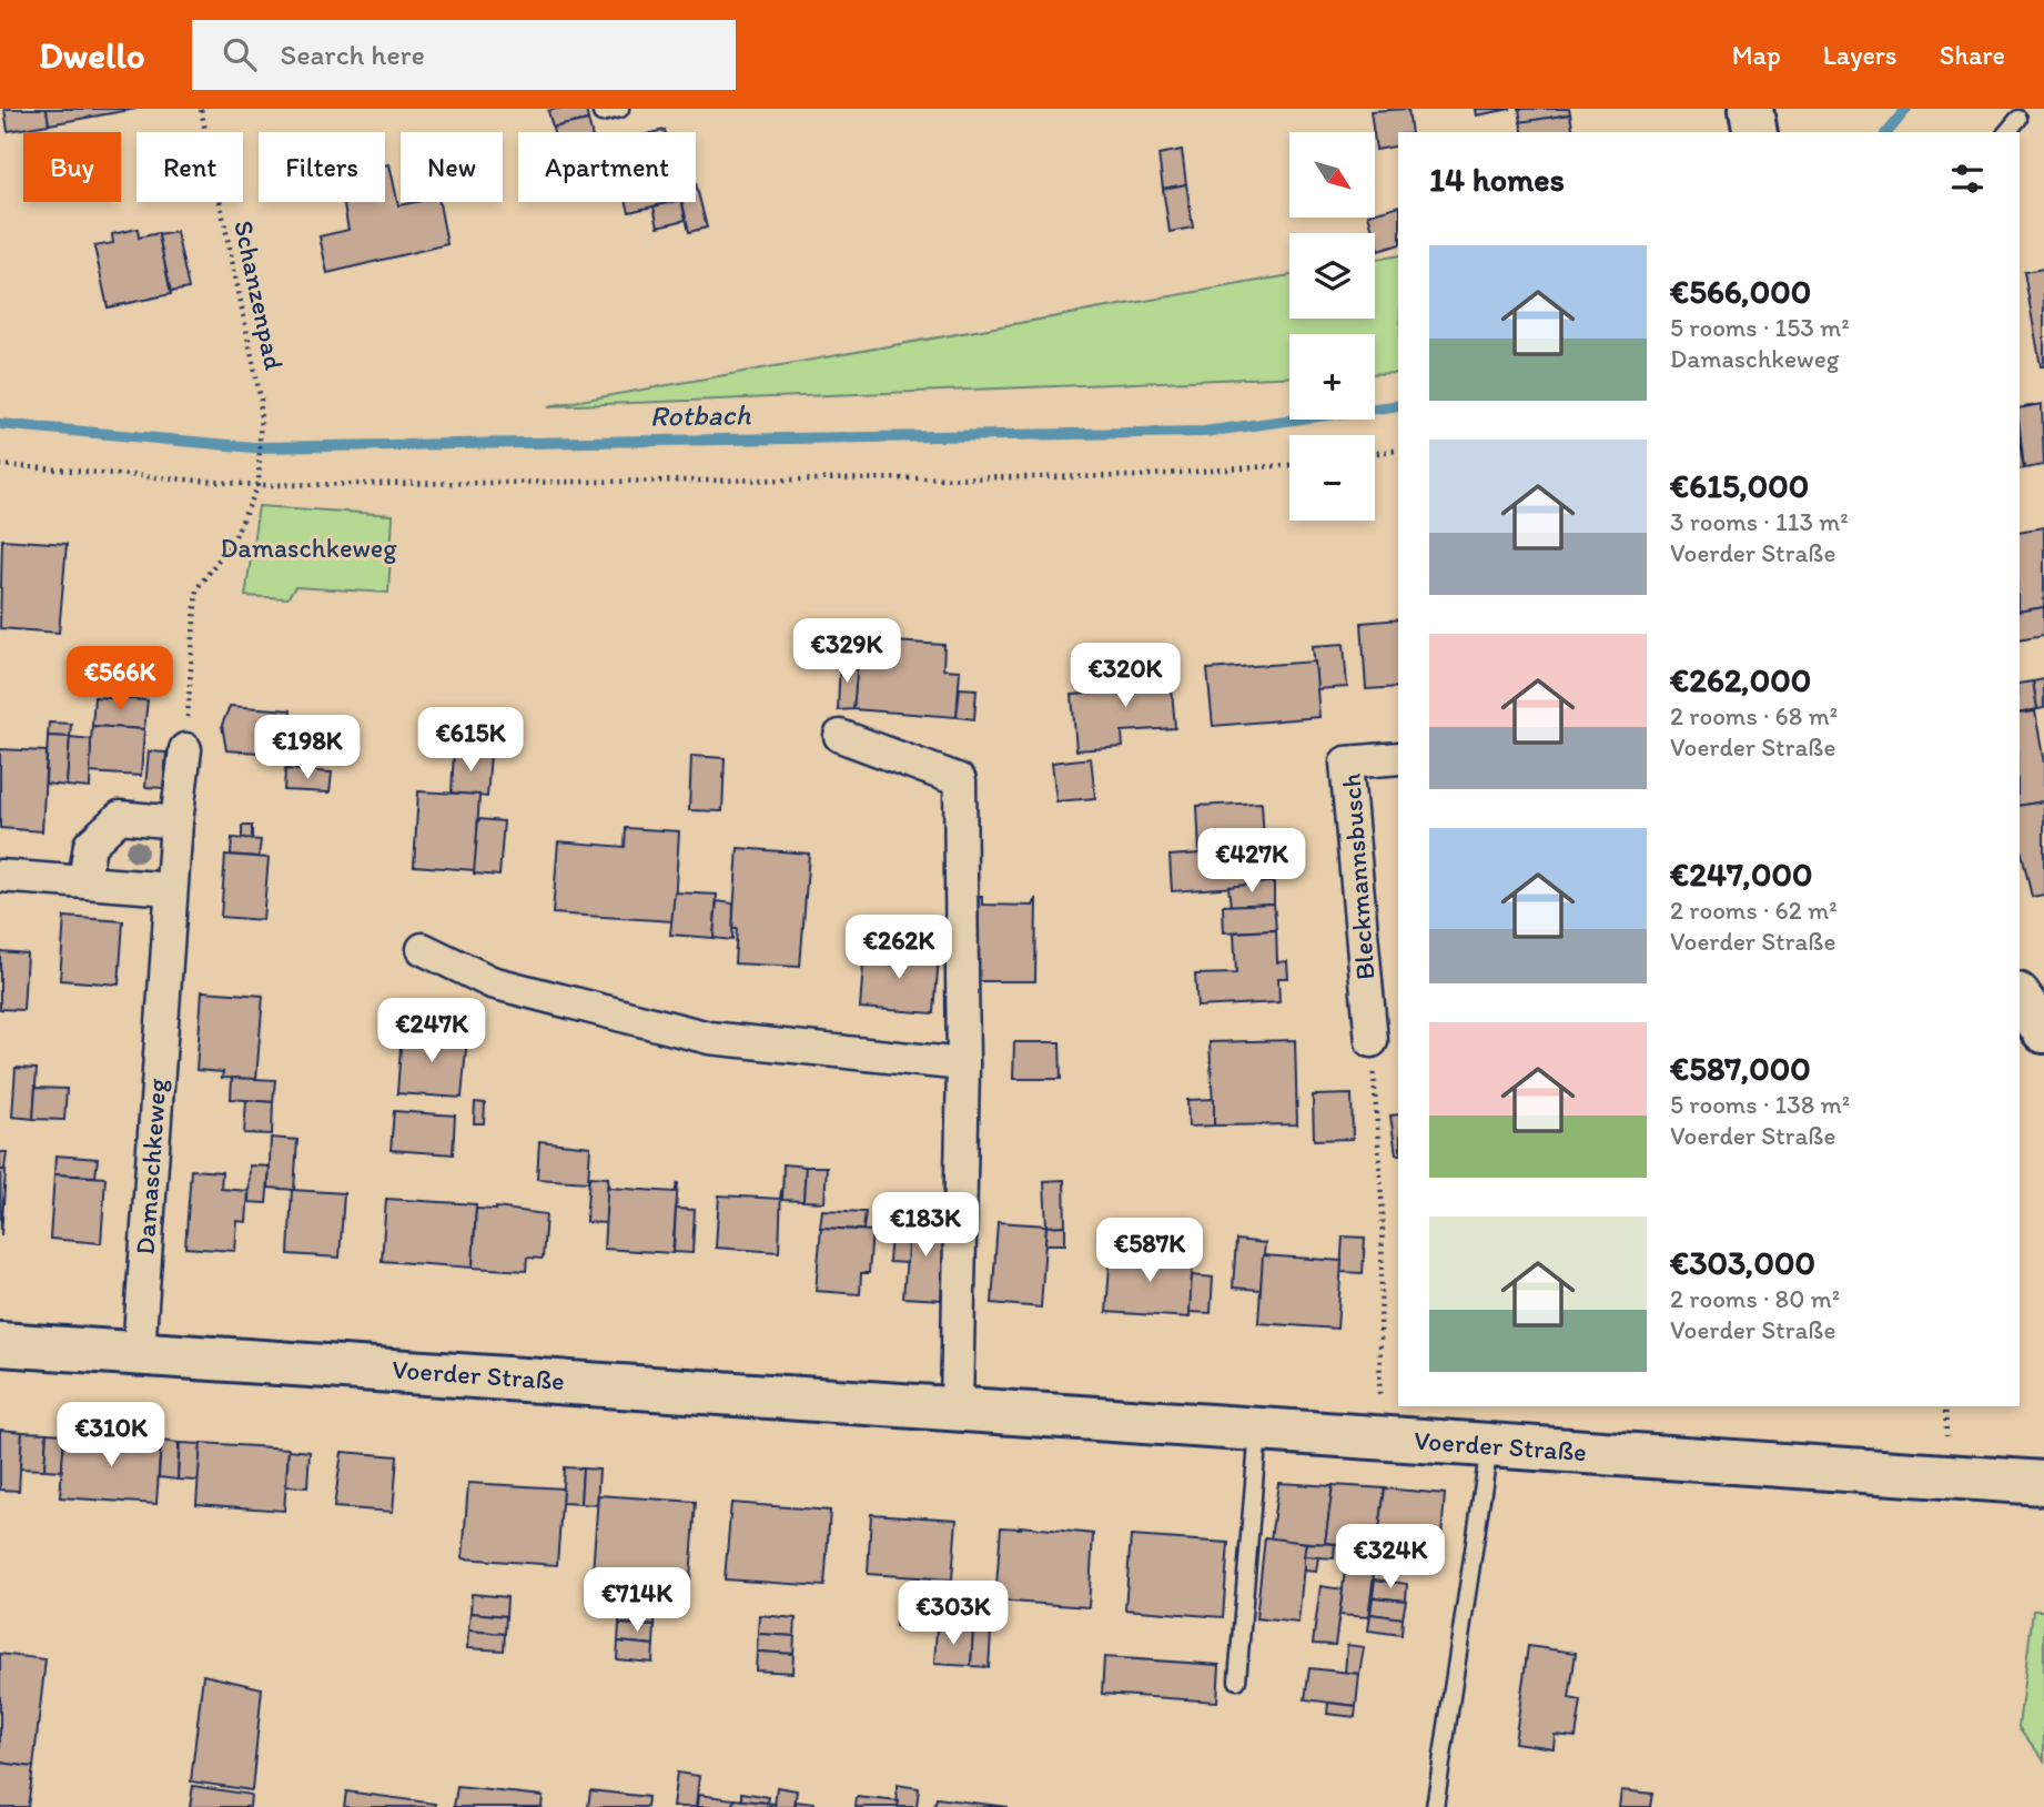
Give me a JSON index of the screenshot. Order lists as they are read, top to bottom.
{
  "streets": {
    "main road": ["Voerder Straße"],
    "street": ["Bleckmannsbusch", "Damaschkeweg"],
    "path": ["Schanzenpad"]
  },
  "crossings": [
    ["Damaschkeweg", "Voerder Straße"]
  ],
  "water": ["Rotbach"],
  "parks": ["Damaschkeweg"],
  "north": "bottom right",
  "page": {
    "header": "Dwello",
    "search": "Search here",
    "nav": ["Map", "Layers", "Share"],
    "map_buttons": ["+", "−"],
    "chip": [
      "Buy",
      "Rent",
      "Filters",
      "New",
      "Apartment"
    ],
    "heading": "14 homes",
    "list": [
      {
        "name": "€566,000",
        "note": "5 rooms · 153 m² · Damaschkeweg"
      },
      {
        "name": "€615,000",
        "note": "3 rooms · 113 m² · Voerder Straße"
      },
      {
        "name": "€262,000",
        "note": "2 rooms · 68 m² · Voerder Straße"
      },
      {
        "name": "€247,000",
        "note": "2 rooms · 62 m² · Voerder Straße"
      },
      {
        "name": "€587,000",
        "note": "5 rooms · 138 m² · Voerder Straße"
      },
      {
        "name": "€303,000",
        "note": "2 rooms · 80 m² · Voerder Straße"
      }
    ],
    "price": [
      "€329K",
      "€320K",
      "€566K",
      "€615K",
      "€198K",
      "€427K",
      "€262K",
      "€247K",
      "€183K",
      "€587K",
      "€310K",
      "€324K",
      "€714K",
      "€303K"
    ]
  }
}
